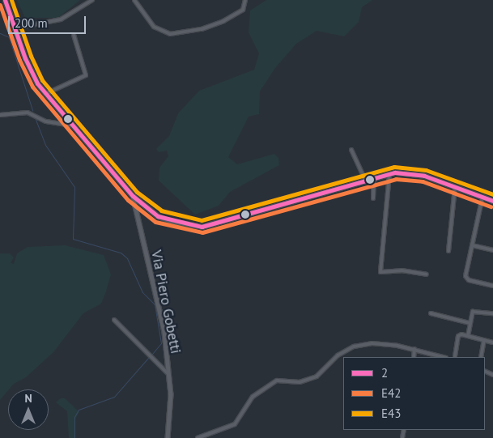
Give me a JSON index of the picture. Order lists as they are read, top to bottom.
{
  "streets": {
    "street": ["Via Piero Gobetti"]
  },
  "lines": ["transit line 2", "transit line E43", "transit line E42"],
  "legend": ["2", "E42", "E43"],
  "scale_bar": "200 m",
  "north": "top"
}
